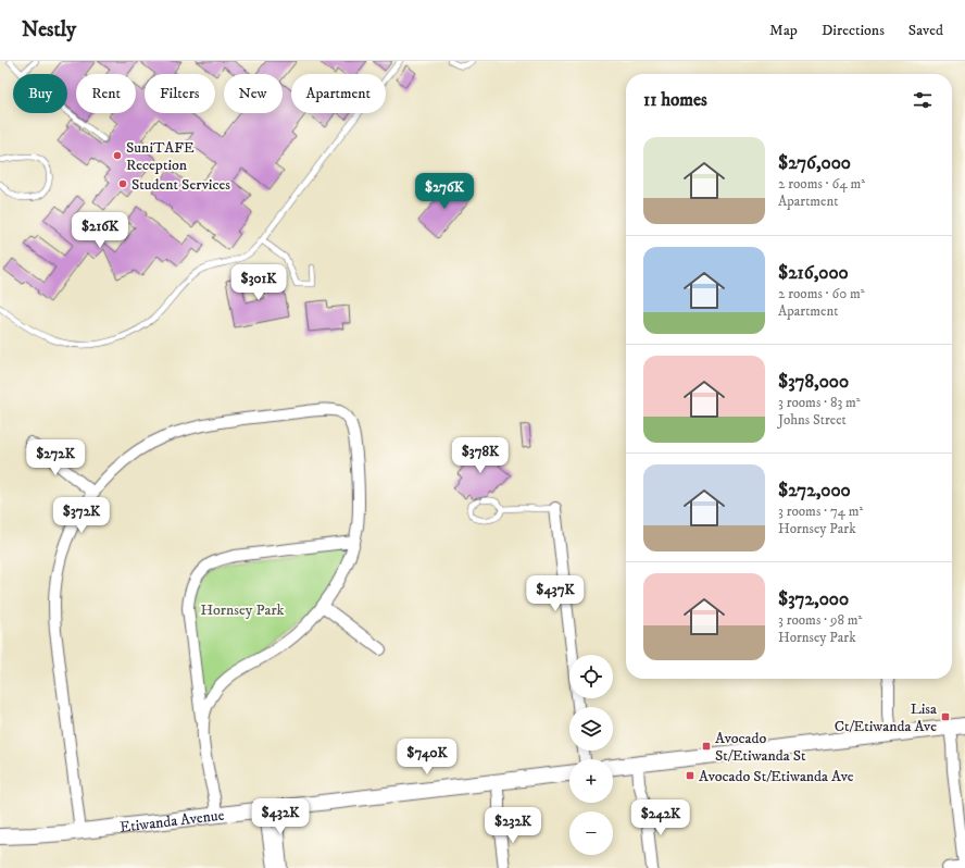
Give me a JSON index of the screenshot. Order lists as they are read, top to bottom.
{
  "streets": {
    "street": ["Etiwanda Avenue"]
  },
  "parks": ["Hornsey Park"],
  "places": {
    "other": ["SuniTAFE Reception", "Student Services"],
    "transit": ["Lisa Ct/Etiwanda Ave", "Avocado St/Etiwanda St", "Avocado St/Etiwanda Ave"]
  },
  "page": {
    "header": "Nestly",
    "nav": ["Map", "Directions", "Saved"],
    "chip": [
      "Buy",
      "Rent",
      "Filters",
      "New",
      "Apartment"
    ],
    "heading": "11 homes",
    "list": [
      {
        "name": "$276,000",
        "note": "2 rooms · 64 m² · Apartment"
      },
      {
        "name": "$216,000",
        "note": "2 rooms · 60 m² · Apartment"
      },
      {
        "name": "$378,000",
        "note": "3 rooms · 83 m² · Johns Street"
      },
      {
        "name": "$272,000",
        "note": "3 rooms · 74 m² · Hornsey Park"
      },
      {
        "name": "$372,000",
        "note": "3 rooms · 98 m² · Hornsey Park"
      }
    ],
    "price": [
      "$276K",
      "$216K",
      "$301K",
      "$378K",
      "$272K",
      "$372K",
      "$437K",
      "$740K",
      "$432K",
      "$242K",
      "$232K"
    ],
    "map_buttons": ["+", "−"]
  }
}
